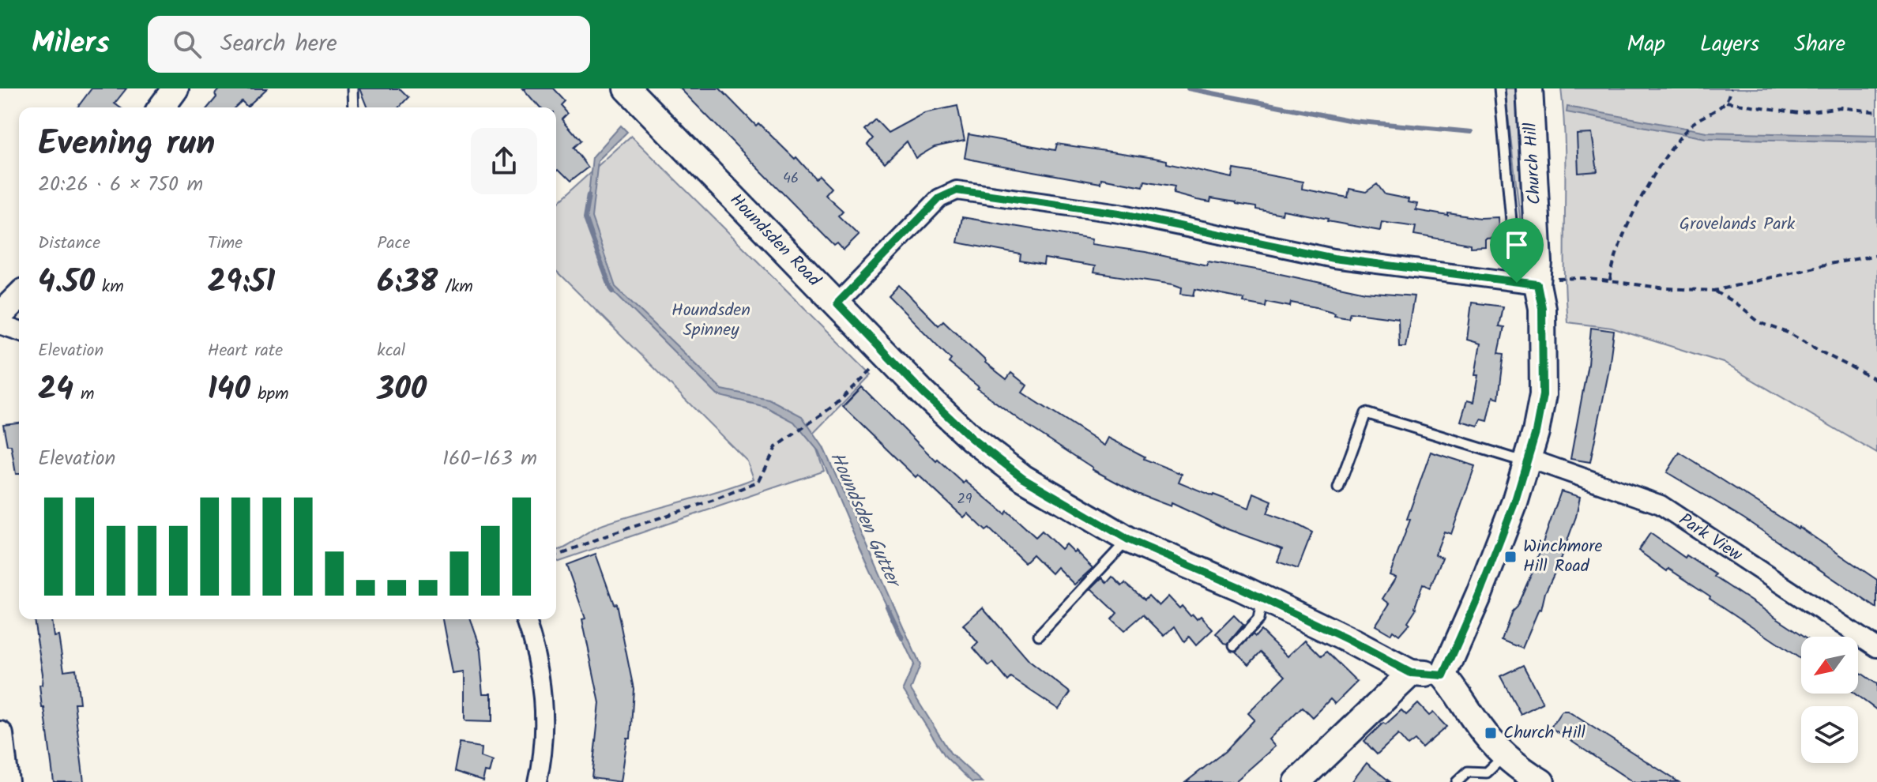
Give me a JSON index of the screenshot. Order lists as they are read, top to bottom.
{
  "streets": {
    "street": ["Church Hill", "Houndsden Road", "Park View"]
  },
  "crossings": [
    ["Church Hill", "Park View"]
  ],
  "water": ["Houndsden Gutter"],
  "parks": ["Grovelands Park", "Houndsden Spinney"],
  "places": {
    "transit": ["Winchmore Hill Road", "Church Hill"]
  },
  "house_numbers": ["46", "29"],
  "north": "bottom left",
  "page": {
    "header": "Milers",
    "search": "Search here",
    "nav": ["Map", "Layers", "Share"],
    "heading": ["Evening run", "20:26 · 6 × 750 m"],
    "stats": [
      ["Distance", "4.50 km"],
      ["Time", "29:51"],
      ["Pace", "6:38 /km"],
      ["Elevation", "24 m"],
      ["Heart rate", "140 bpm"],
      ["kcal", "300"]
    ],
    "chart": ["Elevation", "160–163 m"]
  }
}
